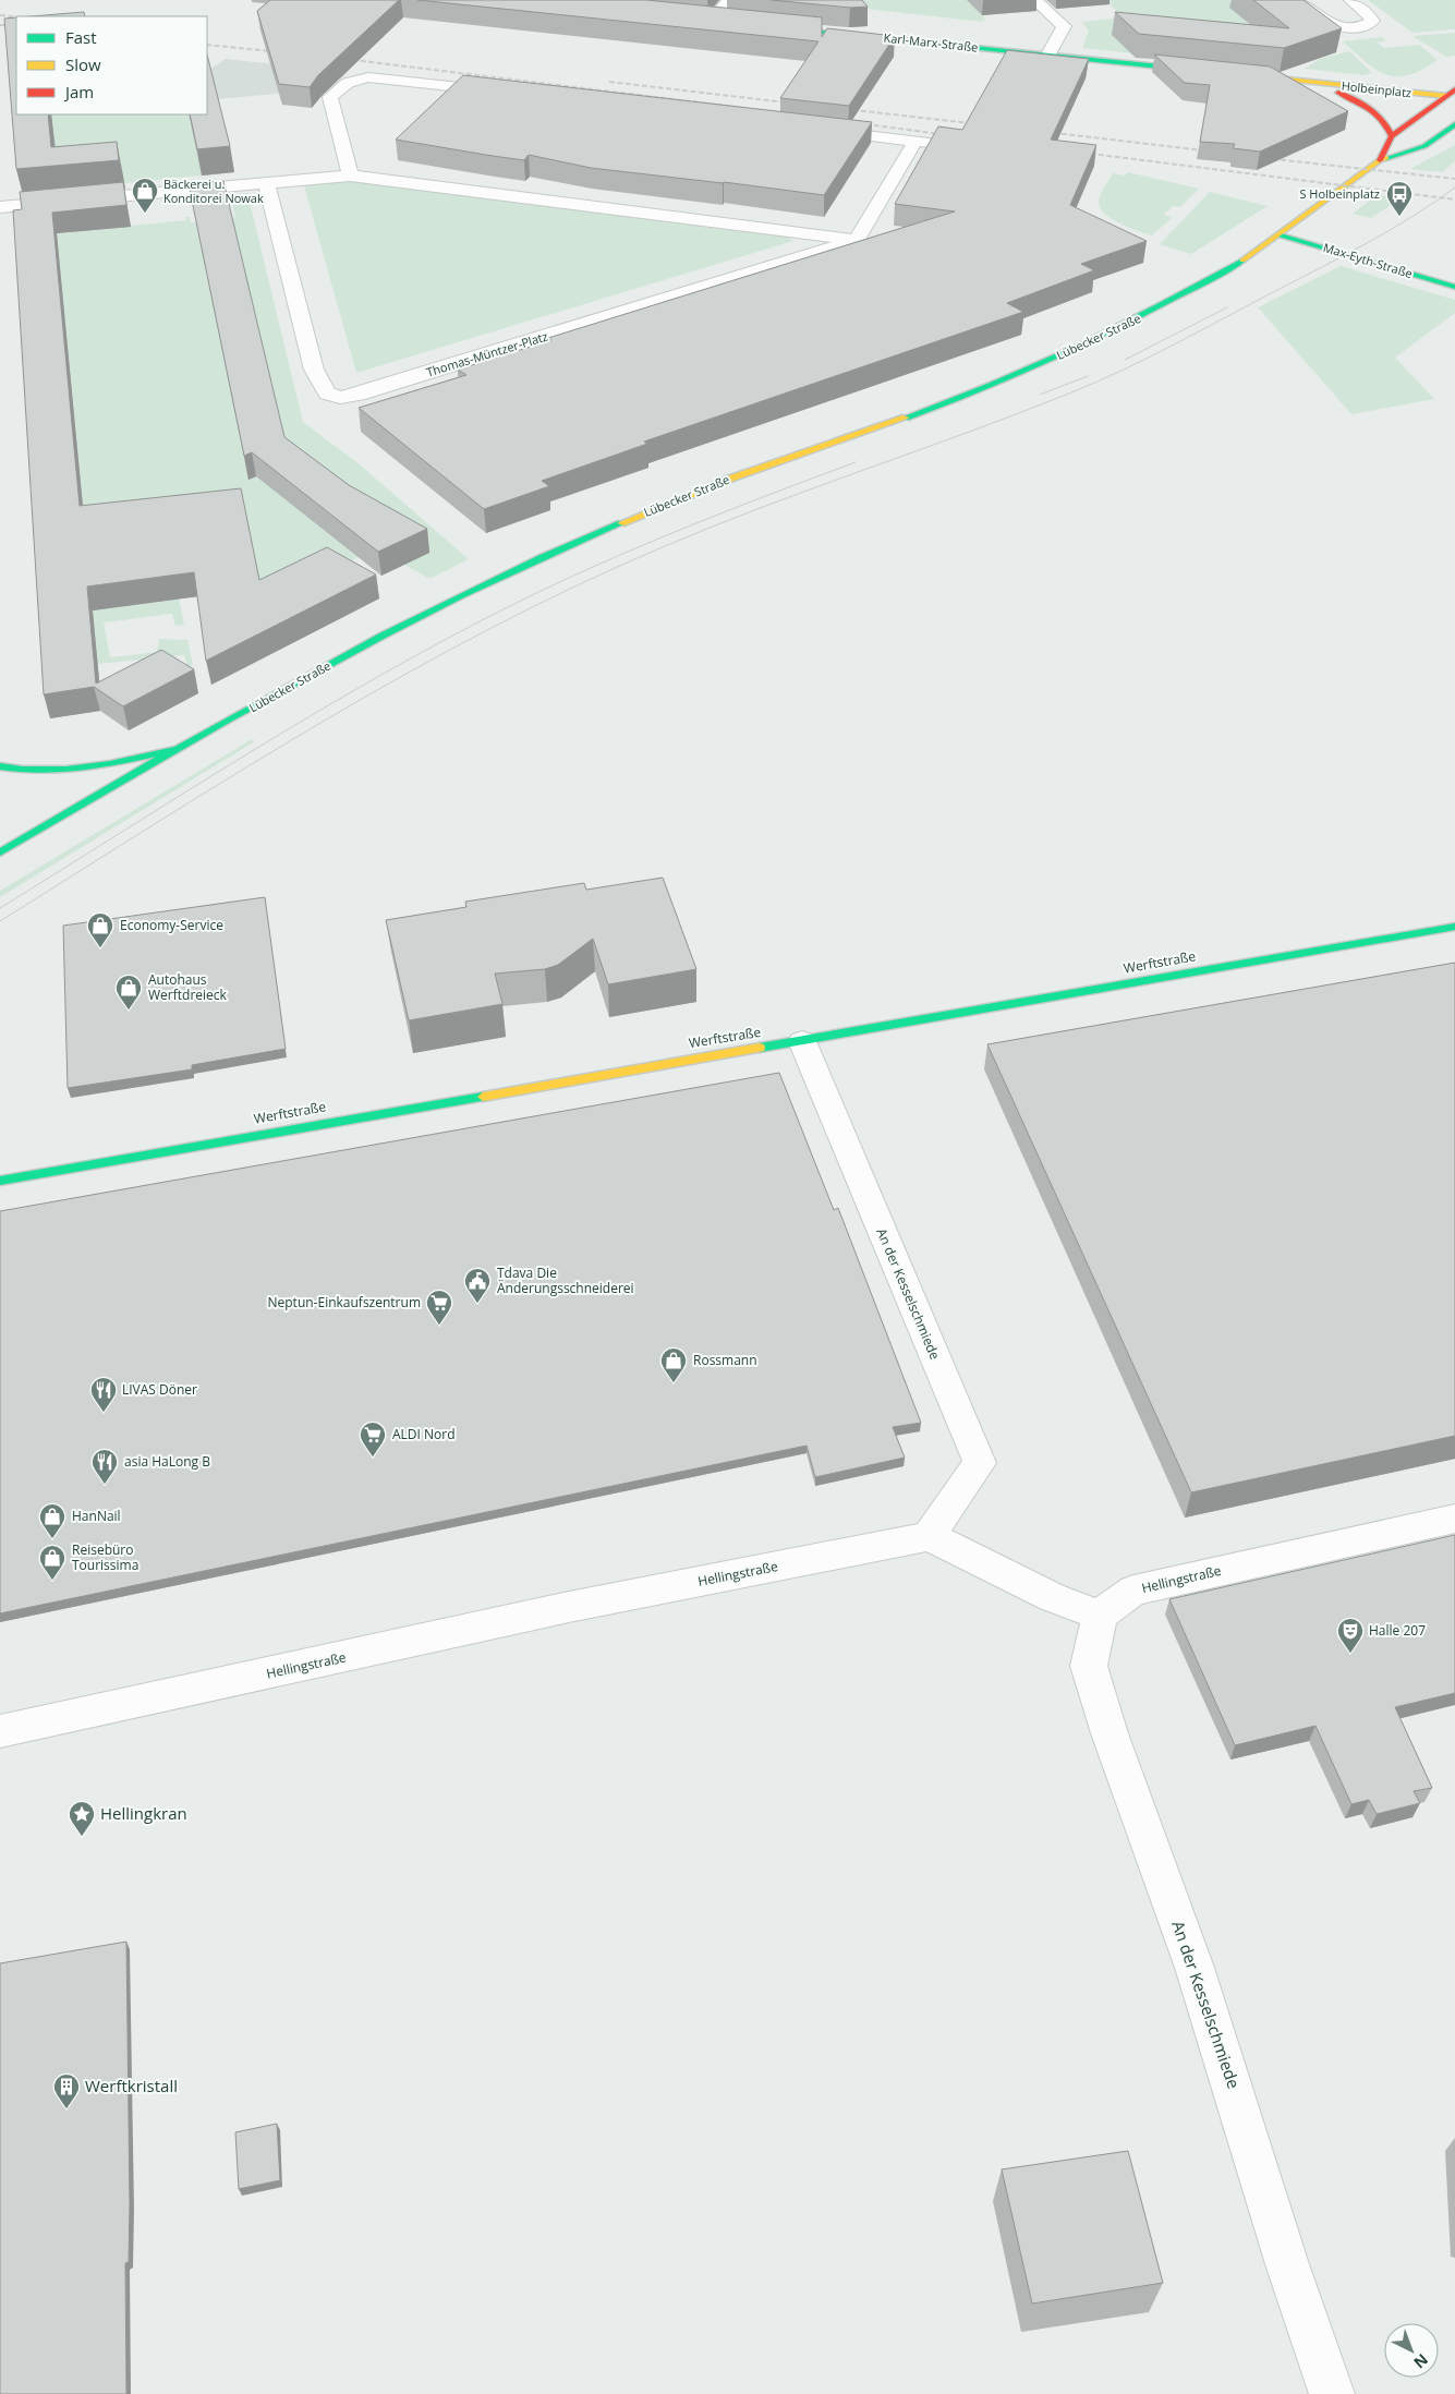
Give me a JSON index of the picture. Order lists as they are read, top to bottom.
{
  "streets": {
    "street": [
      "Karl-Marx-Straße",
      "Holbeinplatz",
      "Max-Eyth-Straße",
      "Lübecker Straße",
      "Thomas-Müntzer-Platz",
      "Werftstraße",
      "An der Kesselschmiede",
      "Hellingstraße"
    ]
  },
  "crossings": [
    ["Holbeinplatz", "Lübecker Straße"],
    ["Max-Eyth-Straße", "Lübecker Straße"],
    ["Werftstraße", "An der Kesselschmiede"],
    ["An der Kesselschmiede", "Hellingstraße"]
  ],
  "places": {
    "shop": [
      "Bäckerei u. Konditorei Nowak",
      "Economy-Service",
      "Autohaus Werftdreieck",
      "Rossmann",
      "HanNail",
      "Reisebüro Tourissima"
    ],
    "bus stop": ["S Holbeinplatz"],
    "public building": ["Tdava Die Änderungsschneiderei"],
    "supermarket": ["Neptun-Einkaufszentrum", "ALDI Nord"],
    "restaurant": ["LIVAS Döner", "asia HaLong B"],
    "theatre": ["Halle 207"],
    "place": ["Hellingkran"],
    "building": ["Werftkristall"]
  },
  "legend": ["Fast", "Slow", "Jam"],
  "north": "bottom right"
}
